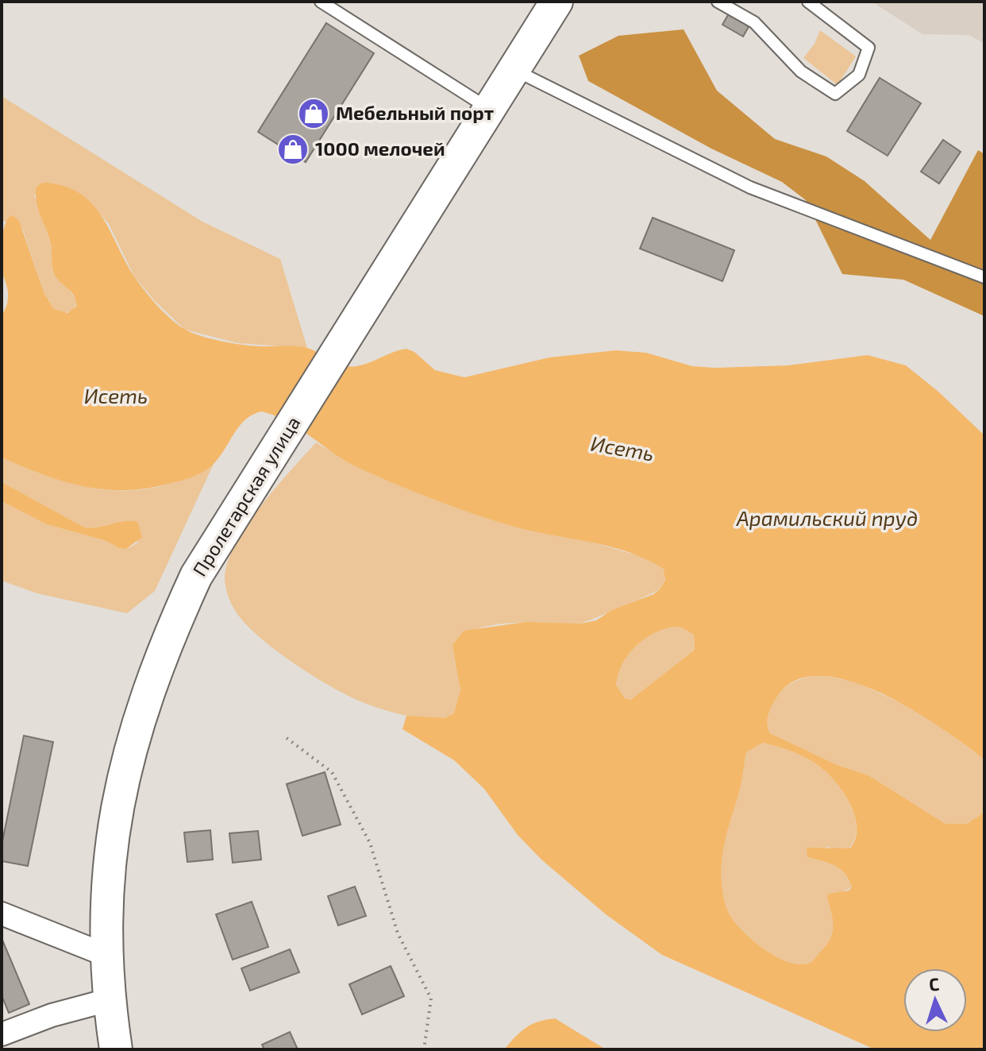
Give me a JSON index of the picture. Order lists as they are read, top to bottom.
{
  "streets": {
    "main road": ["Пролетарская улица"]
  },
  "water": ["Исеть", "Арамильский пруд"],
  "places": {
    "shop": ["Мебельный порт", "1000 мелочей"]
  },
  "north": "top"
}
